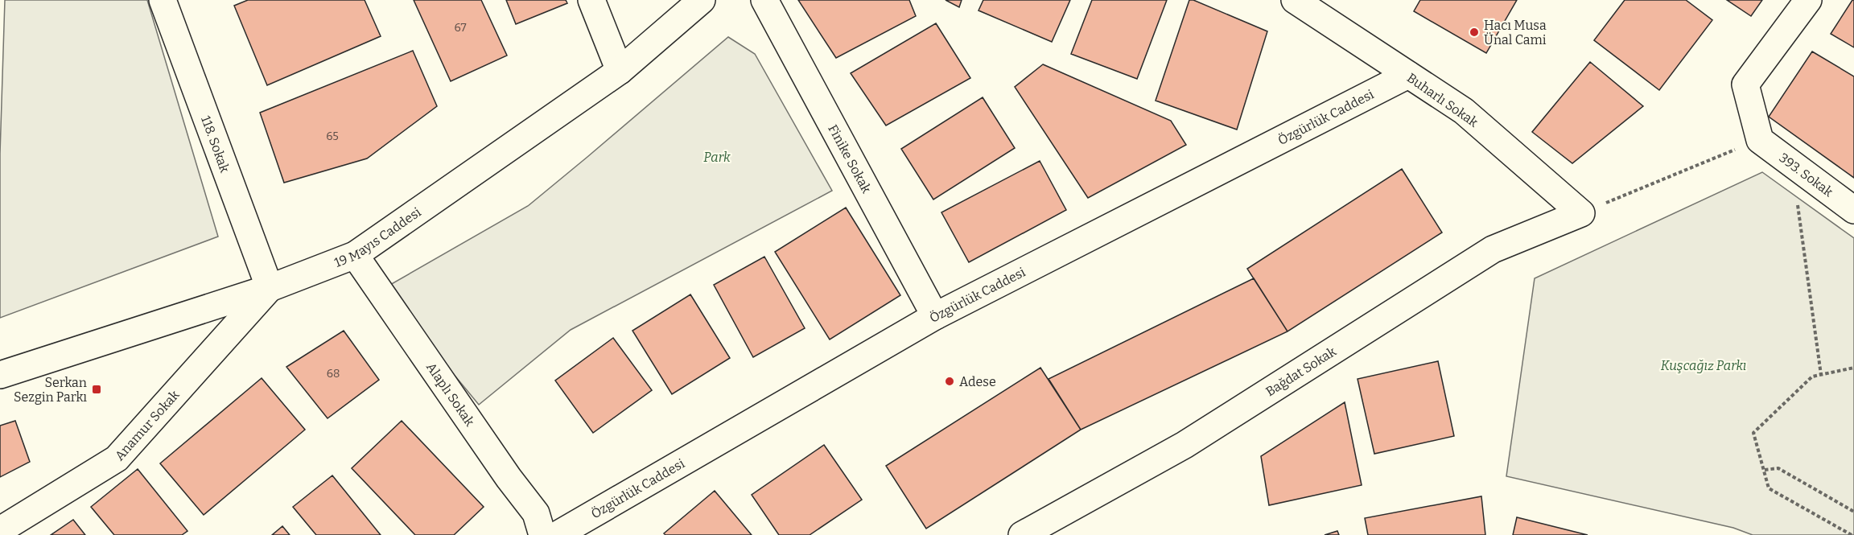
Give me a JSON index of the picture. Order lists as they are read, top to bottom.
{
  "streets": {
    "street": [
      "Buharlı Sokak",
      "Özgürlük Caddesi",
      "118. Sokak",
      "Finike Sokak",
      "393. Sokak",
      "19 Mayıs Caddesi",
      "Bağdat Sokak",
      "Alaplı Sokak",
      "Anamur Sokak"
    ]
  },
  "crossings": [
    ["Buharlı Sokak", "Özgürlük Caddesi"],
    ["Buharlı Sokak", "Bağdat Sokak"],
    ["Özgürlük Caddesi", "Finike Sokak"],
    ["118. Sokak", "19 Mayıs Caddesi"],
    ["118. Sokak", "Anamur Sokak"],
    ["19 Mayıs Caddesi", "Alaplı Sokak"],
    ["19 Mayıs Caddesi", "Anamur Sokak"]
  ],
  "parks": ["Park", "Kuşcağız Parkı"],
  "places": {
    "other": ["Hacı Musa Ünal Cami", "Adese"],
    "transit": ["Serkan Sezgin Parkı"]
  },
  "house_numbers": ["67", "65", "68"]
}
